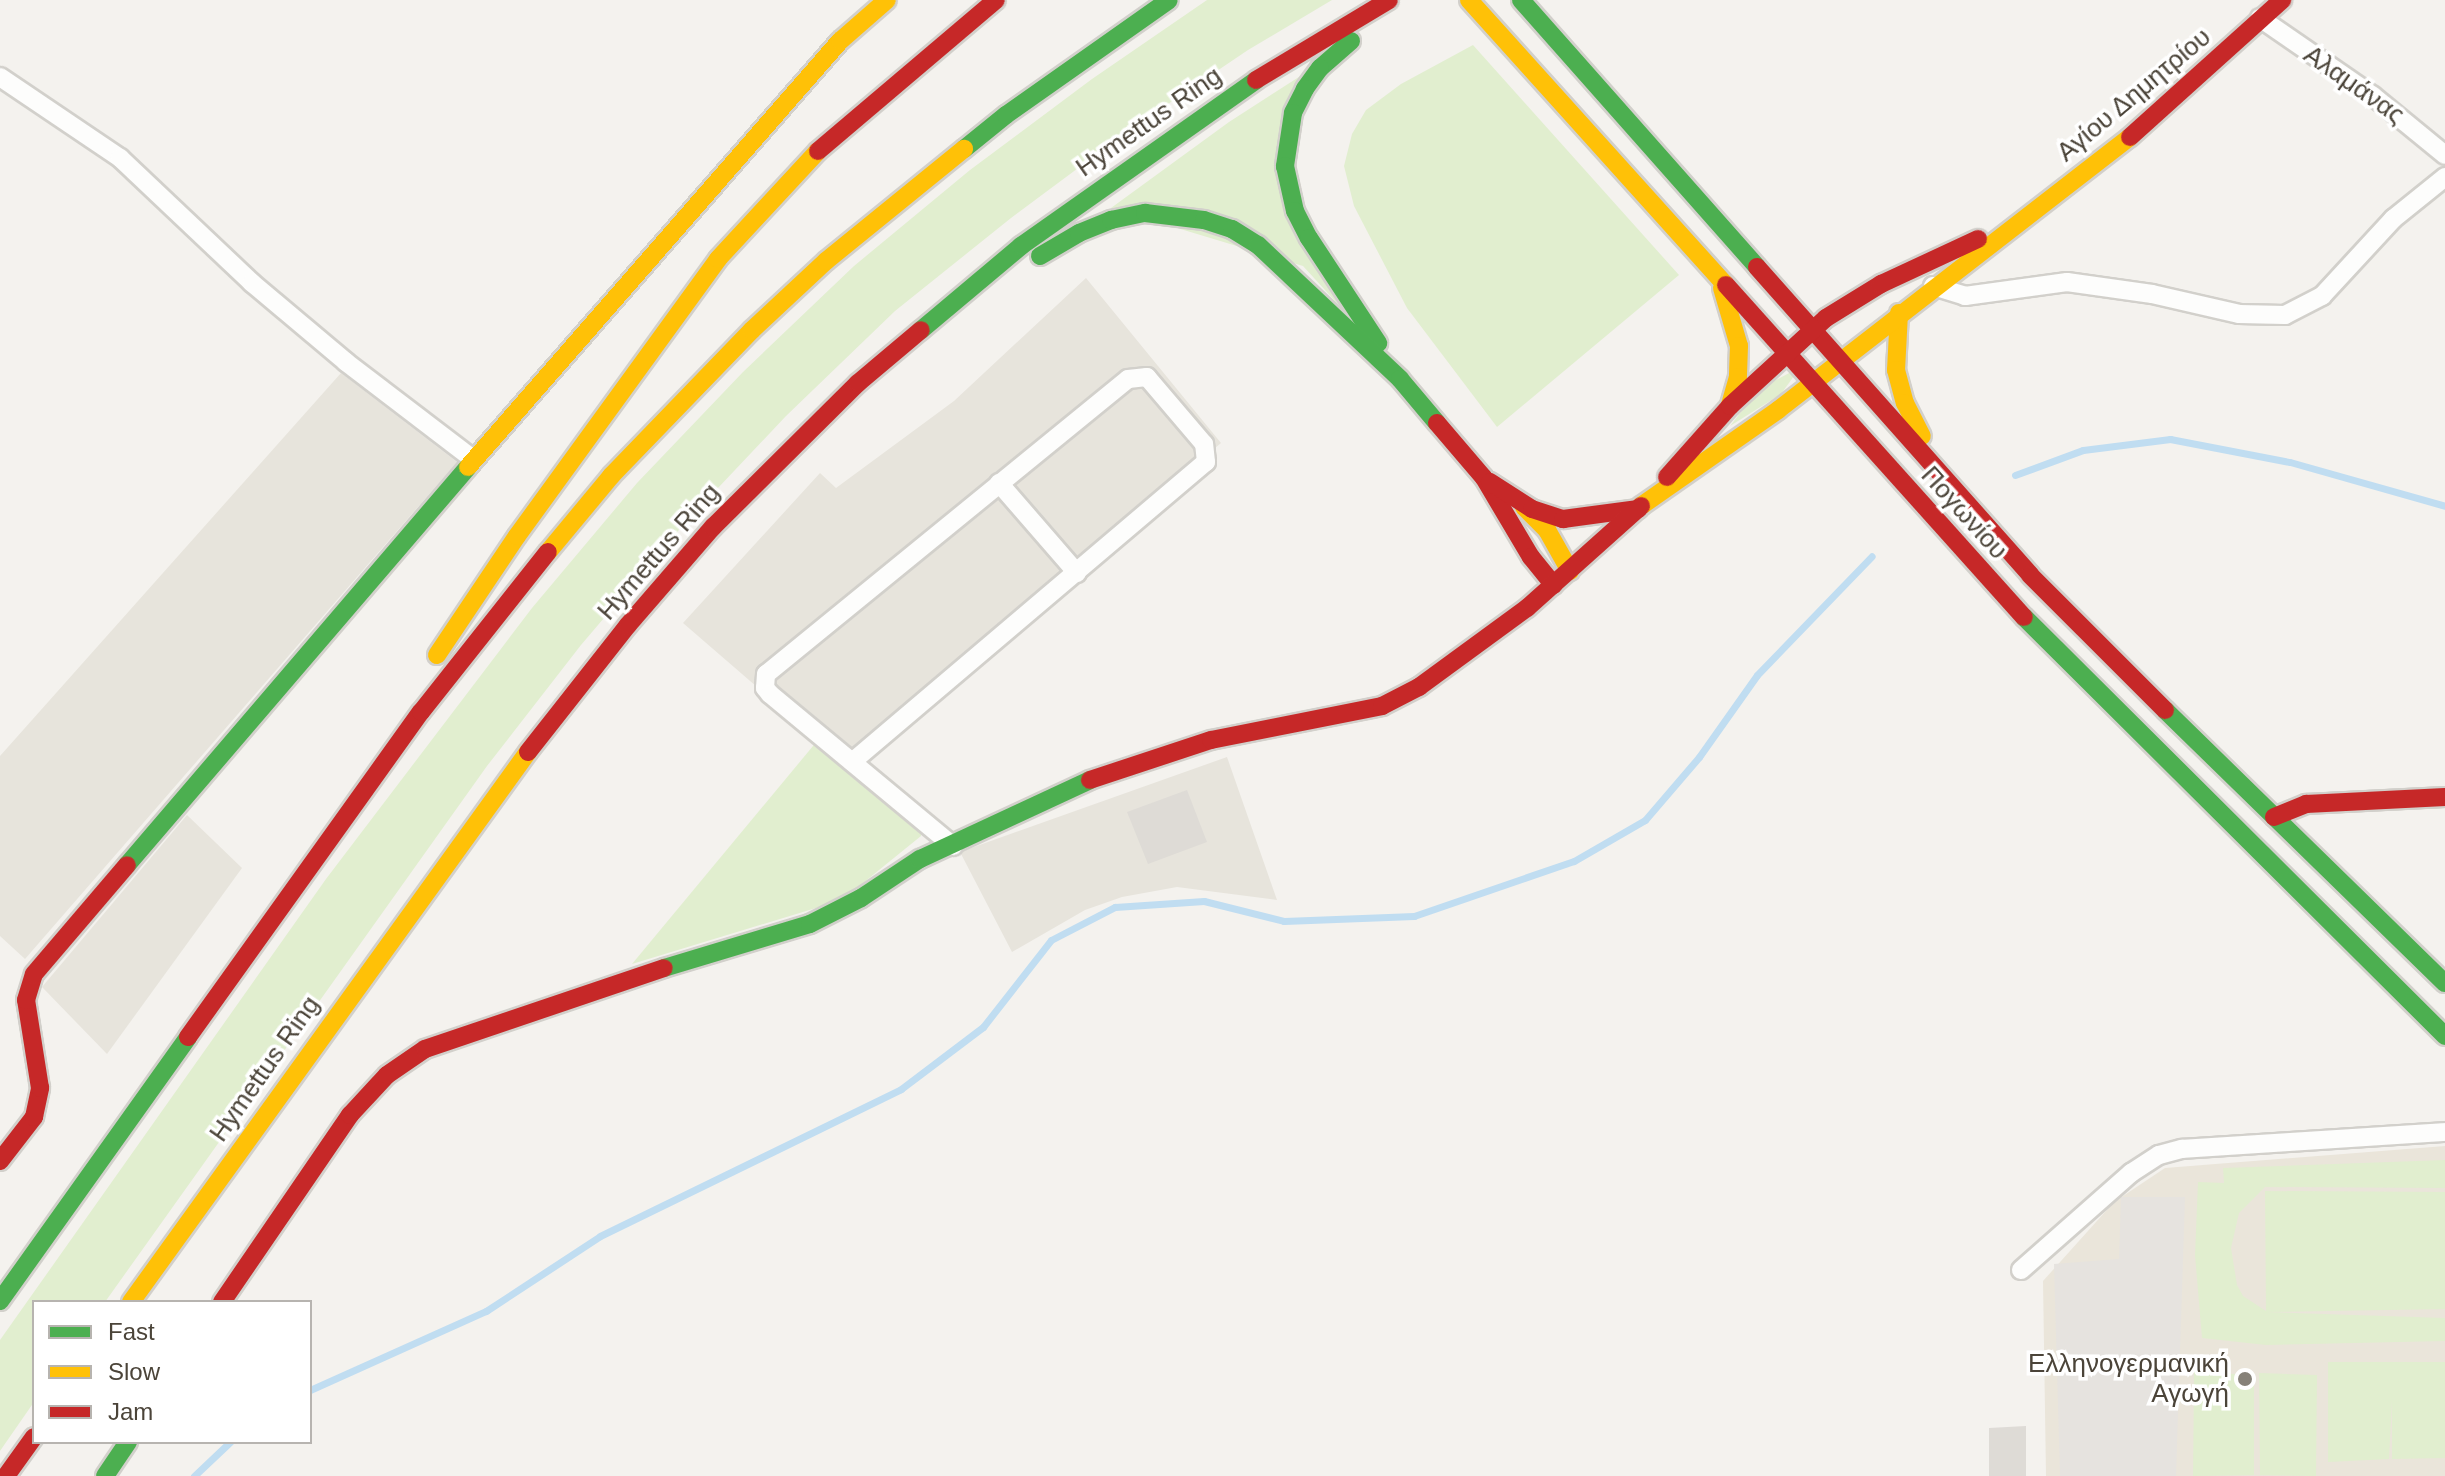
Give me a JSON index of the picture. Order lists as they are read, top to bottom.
{
  "streets": {
    "main road": ["Αγίου Δημητρίου", "Hymettus Ring", "Πογωνίου"],
    "street": ["Αλαμάνας"]
  },
  "crossings": [
    ["Αλαμάνας", "Αγίου Δημητρίου"]
  ],
  "places": ["Ελληνογερμανική Αγωγή"],
  "legend": ["Fast", "Slow", "Jam"]
}
